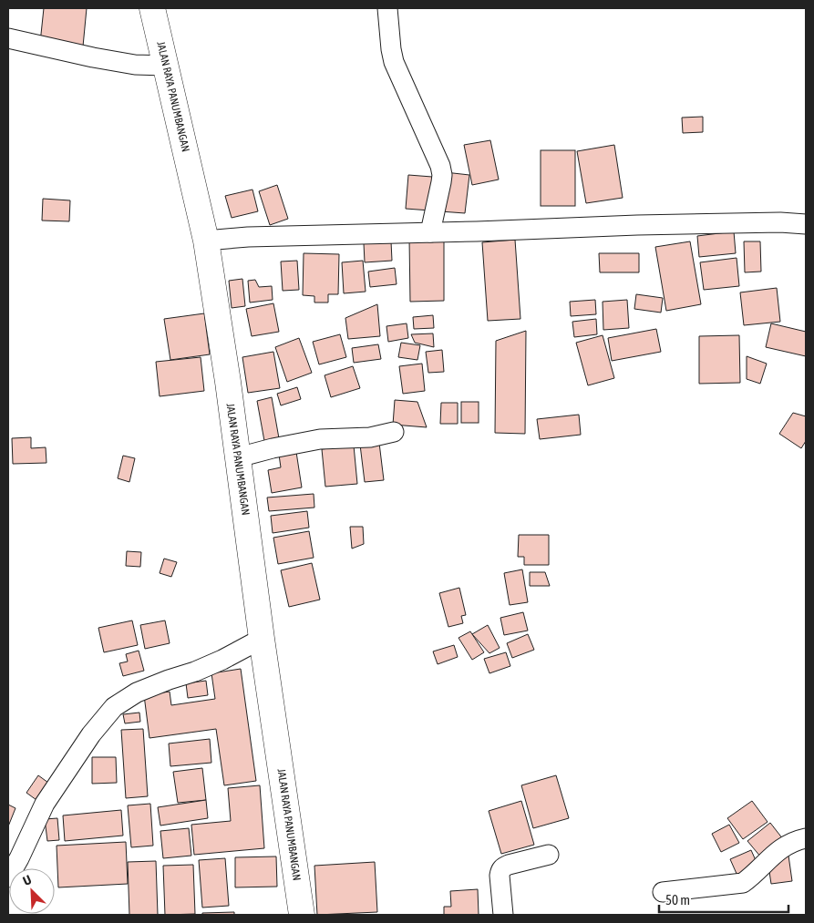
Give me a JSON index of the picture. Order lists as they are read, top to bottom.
{
  "streets": {
    "main road": ["JALAN RAYA PANUMBANGAN"]
  },
  "scale_bar": "50 m",
  "north": "top left"
}
